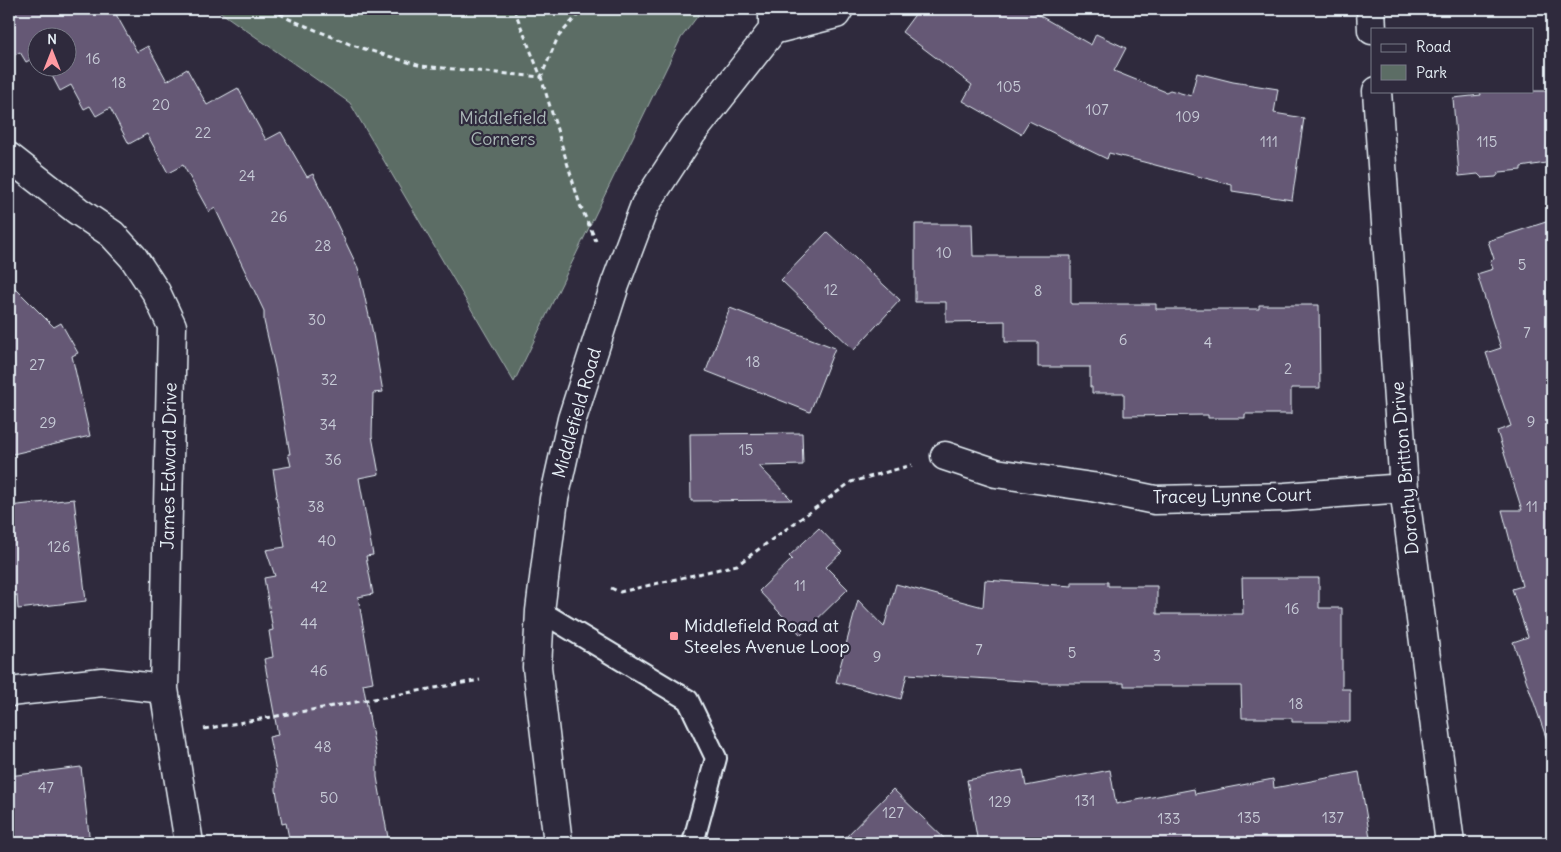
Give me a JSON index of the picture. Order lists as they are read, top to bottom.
{
  "streets": {
    "street": [
      "Middlefield Road",
      "James Edward Drive",
      "Dorothy Britton Drive",
      "Tracey Lynne Court"
    ]
  },
  "crossings": [
    ["Dorothy Britton Drive", "Tracey Lynne Court"]
  ],
  "parks": ["Middlefield Corners"],
  "places": {
    "transit": ["Middlefield Road at Steeles Avenue Loop"]
  },
  "house_numbers": [
    "16",
    "18",
    "105",
    "20",
    "107",
    "109",
    "22",
    "111",
    "115",
    "24",
    "26",
    "28",
    "10",
    "5",
    "12",
    "8",
    "30",
    "7",
    "6",
    "4",
    "18",
    "27",
    "2",
    "32",
    "9",
    "29",
    "34",
    "15",
    "36",
    "38",
    "11",
    "40",
    "126",
    "11",
    "42",
    "16",
    "44",
    "7",
    "5",
    "3",
    "9",
    "46",
    "18",
    "48",
    "47",
    "50",
    "131",
    "129",
    "127",
    "135",
    "137",
    "133"
  ],
  "legend": ["Road", "Park"],
  "north": "top"
}
